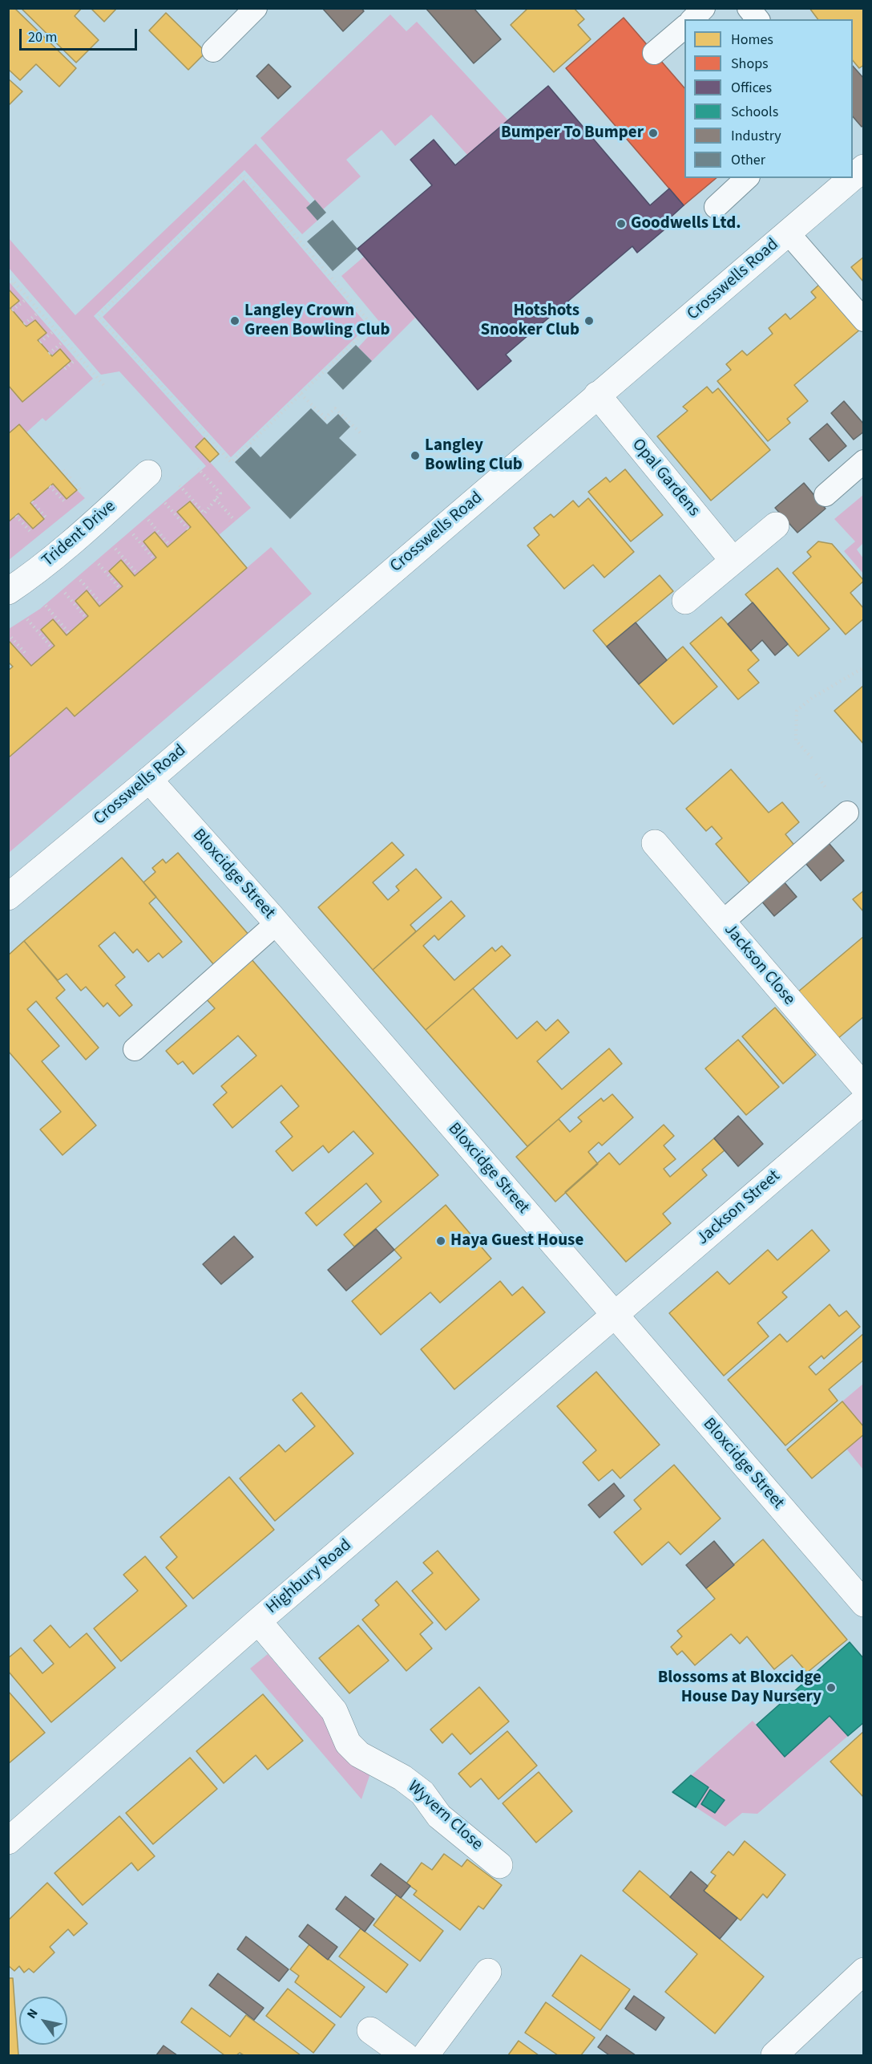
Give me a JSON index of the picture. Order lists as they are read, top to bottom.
{
  "streets": {
    "street": [
      "Crosswells Road",
      "Opal Gardens",
      "Trident Drive",
      "Bloxcidge Street",
      "Jackson Close",
      "Jackson Street",
      "Highbury Road",
      "Wyvern Close"
    ]
  },
  "crossings": [
    ["Crosswells Road", "Opal Gardens"],
    ["Crosswells Road", "Bloxcidge Street"],
    ["Bloxcidge Street", "Jackson Street"],
    ["Bloxcidge Street", "Highbury Road"],
    ["Jackson Street", "Highbury Road"],
    ["Highbury Road", "Wyvern Close"]
  ],
  "places": [
    "Bumper To Bumper",
    "Goodwells Ltd.",
    "Langley Crown Green Bowling Club",
    "Hotshots Snooker Club",
    "Langley Bowling Club",
    "Haya Guest House",
    "Blossoms at Bloxcidge House Day Nursery"
  ],
  "legend": [
    "Homes",
    "Shops",
    "Offices",
    "Schools",
    "Industry",
    "Other"
  ],
  "scale_bar": "20 m",
  "north": "top left"
}
